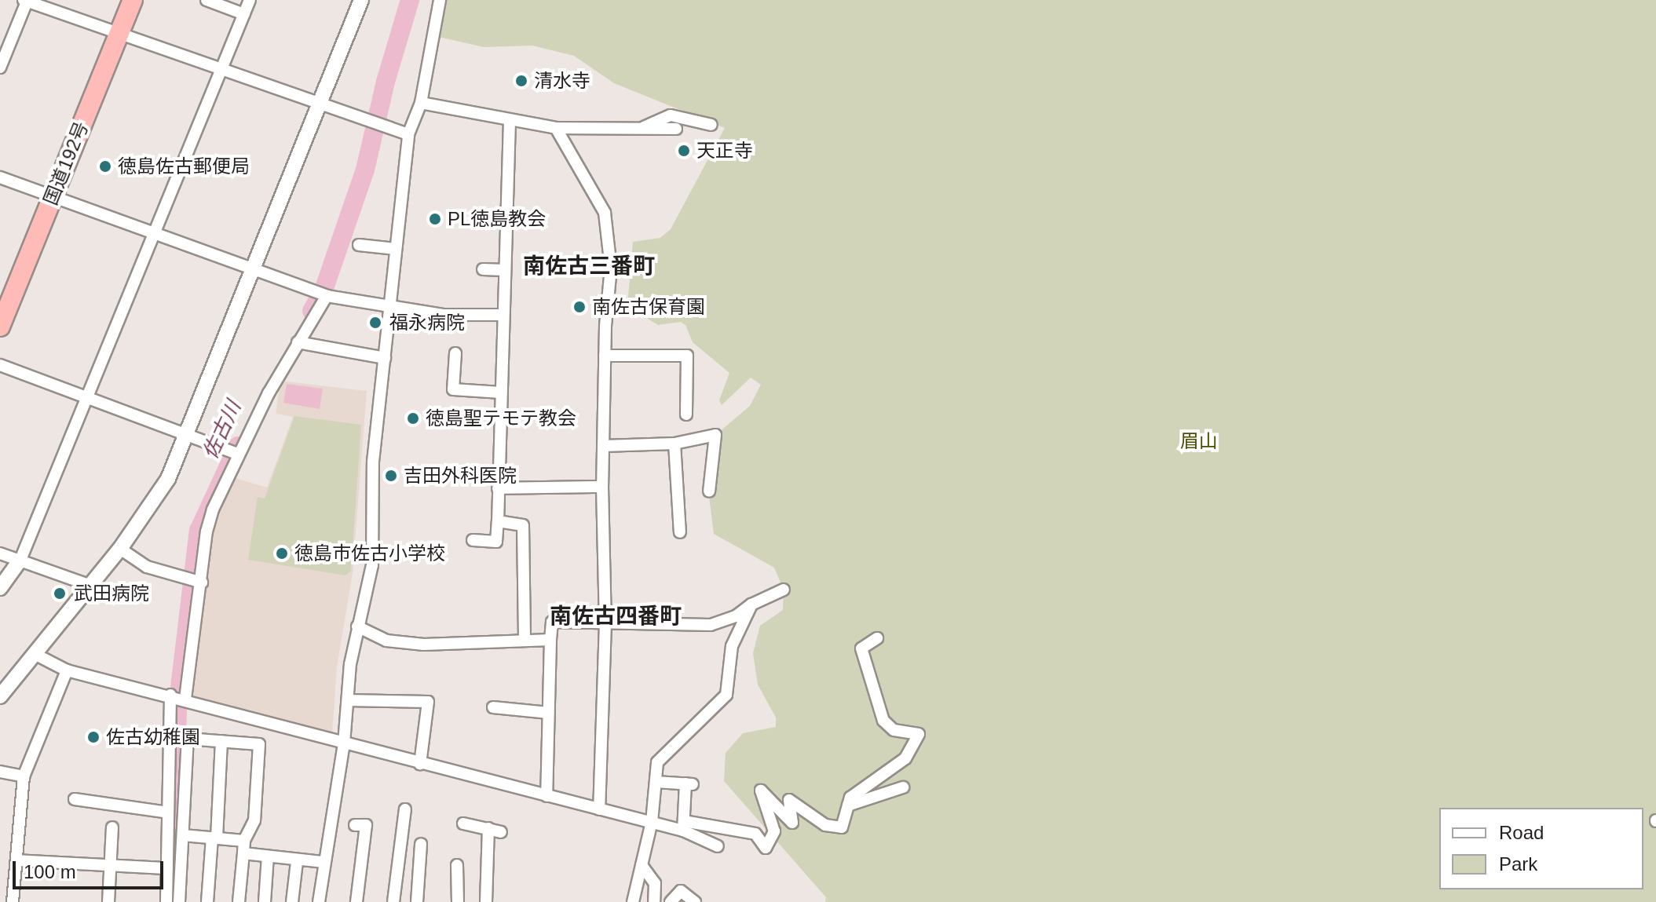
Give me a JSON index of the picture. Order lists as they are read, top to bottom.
{
  "streets": {
    "highway": ["国道192号"]
  },
  "districts": ["南佐古三番町", "南佐古四番町"],
  "water": ["佐古川"],
  "parks": ["眉山"],
  "places": [
    "清水寺",
    "天正寺",
    "徳島佐古郵便局",
    "PL徳島教会",
    "南佐古保育園",
    "福永病院",
    "徳島聖テモテ教会",
    "吉田外科医院",
    "徳島市佐古小学校",
    "武田病院",
    "佐古幼稚園"
  ],
  "legend": ["Road", "Park"],
  "scale_bar": "100 m"
}
